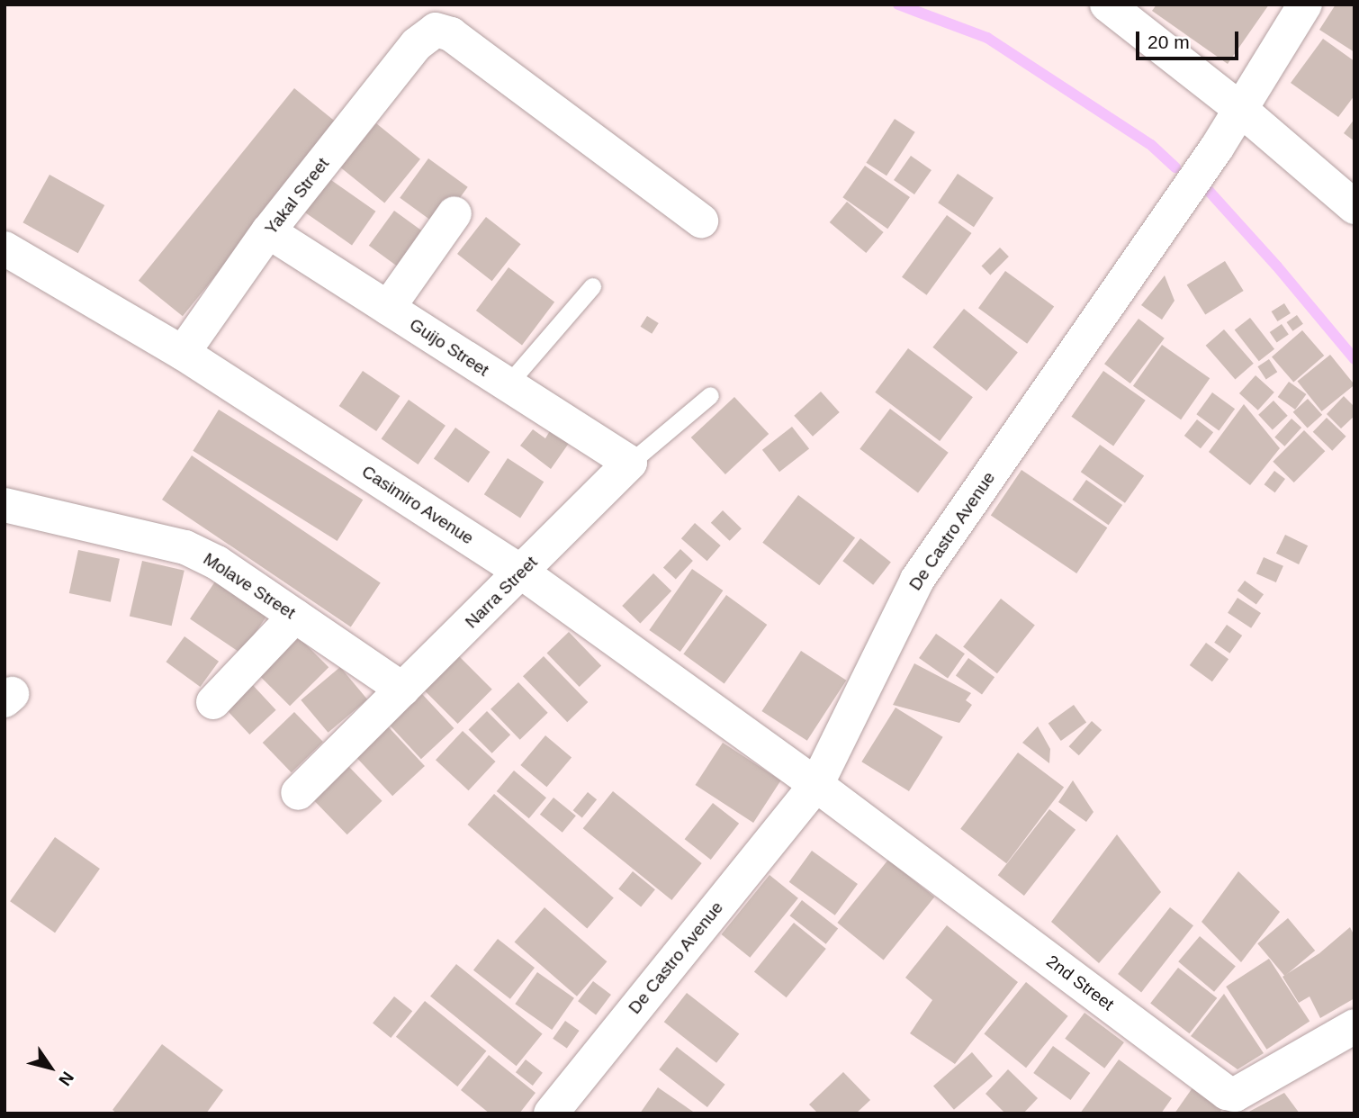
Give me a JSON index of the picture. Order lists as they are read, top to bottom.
{
  "streets": {
    "street": [
      "Yakal Street",
      "Guijo Street",
      "Casimiro Avenue",
      "De Castro Avenue",
      "Molave Street",
      "Narra Street",
      "2nd Street"
    ]
  },
  "crossings": [
    ["Yakal Street", "Guijo Street"],
    ["Yakal Street", "Casimiro Avenue"],
    ["Guijo Street", "Narra Street"],
    ["Casimiro Avenue", "De Castro Avenue"],
    ["Casimiro Avenue", "Narra Street"],
    ["Casimiro Avenue", "2nd Street"],
    ["De Castro Avenue", "2nd Street"],
    ["Molave Street", "Narra Street"]
  ],
  "scale_bar": "20 m",
  "north": "bottom right"
}
